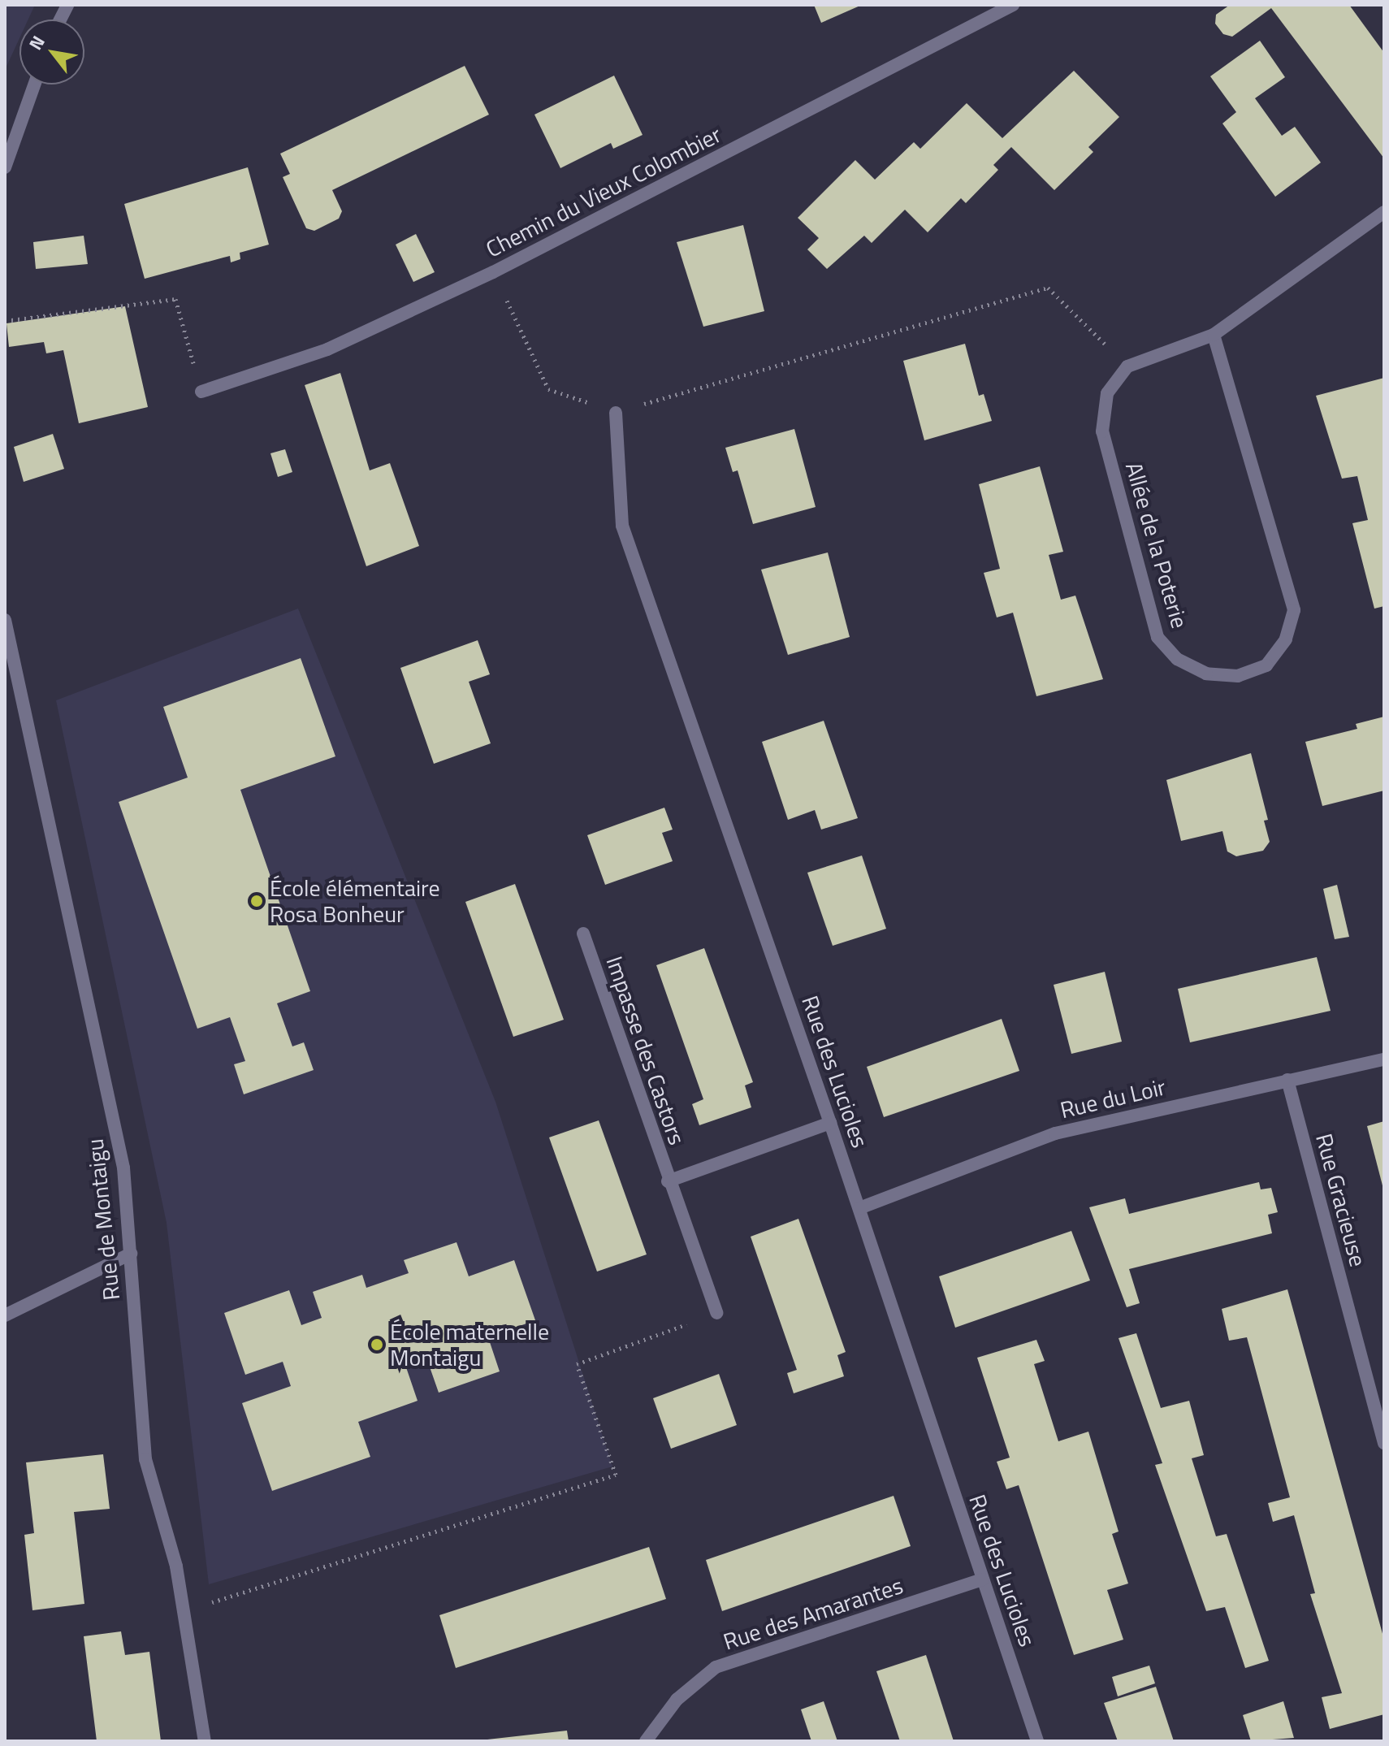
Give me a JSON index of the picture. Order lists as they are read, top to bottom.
{
  "streets": {
    "street": [
      "Chemin du Vieux Colombier",
      "Allée de la Poterie",
      "Impasse des Castors",
      "Rue des Lucioles",
      "Rue du Loir",
      "Rue Gracieuse",
      "Rue de Montaigu",
      "Rue des Amarantes"
    ]
  },
  "crossings": [
    ["Impasse des Castors", "Rue des Lucioles"],
    ["Rue des Lucioles", "Rue du Loir"],
    ["Rue des Lucioles", "Rue des Amarantes"],
    ["Rue du Loir", "Rue Gracieuse"]
  ],
  "places": ["École élémentaire Rosa Bonheur", "École maternelle Montaigu"],
  "north": "top left"
}
